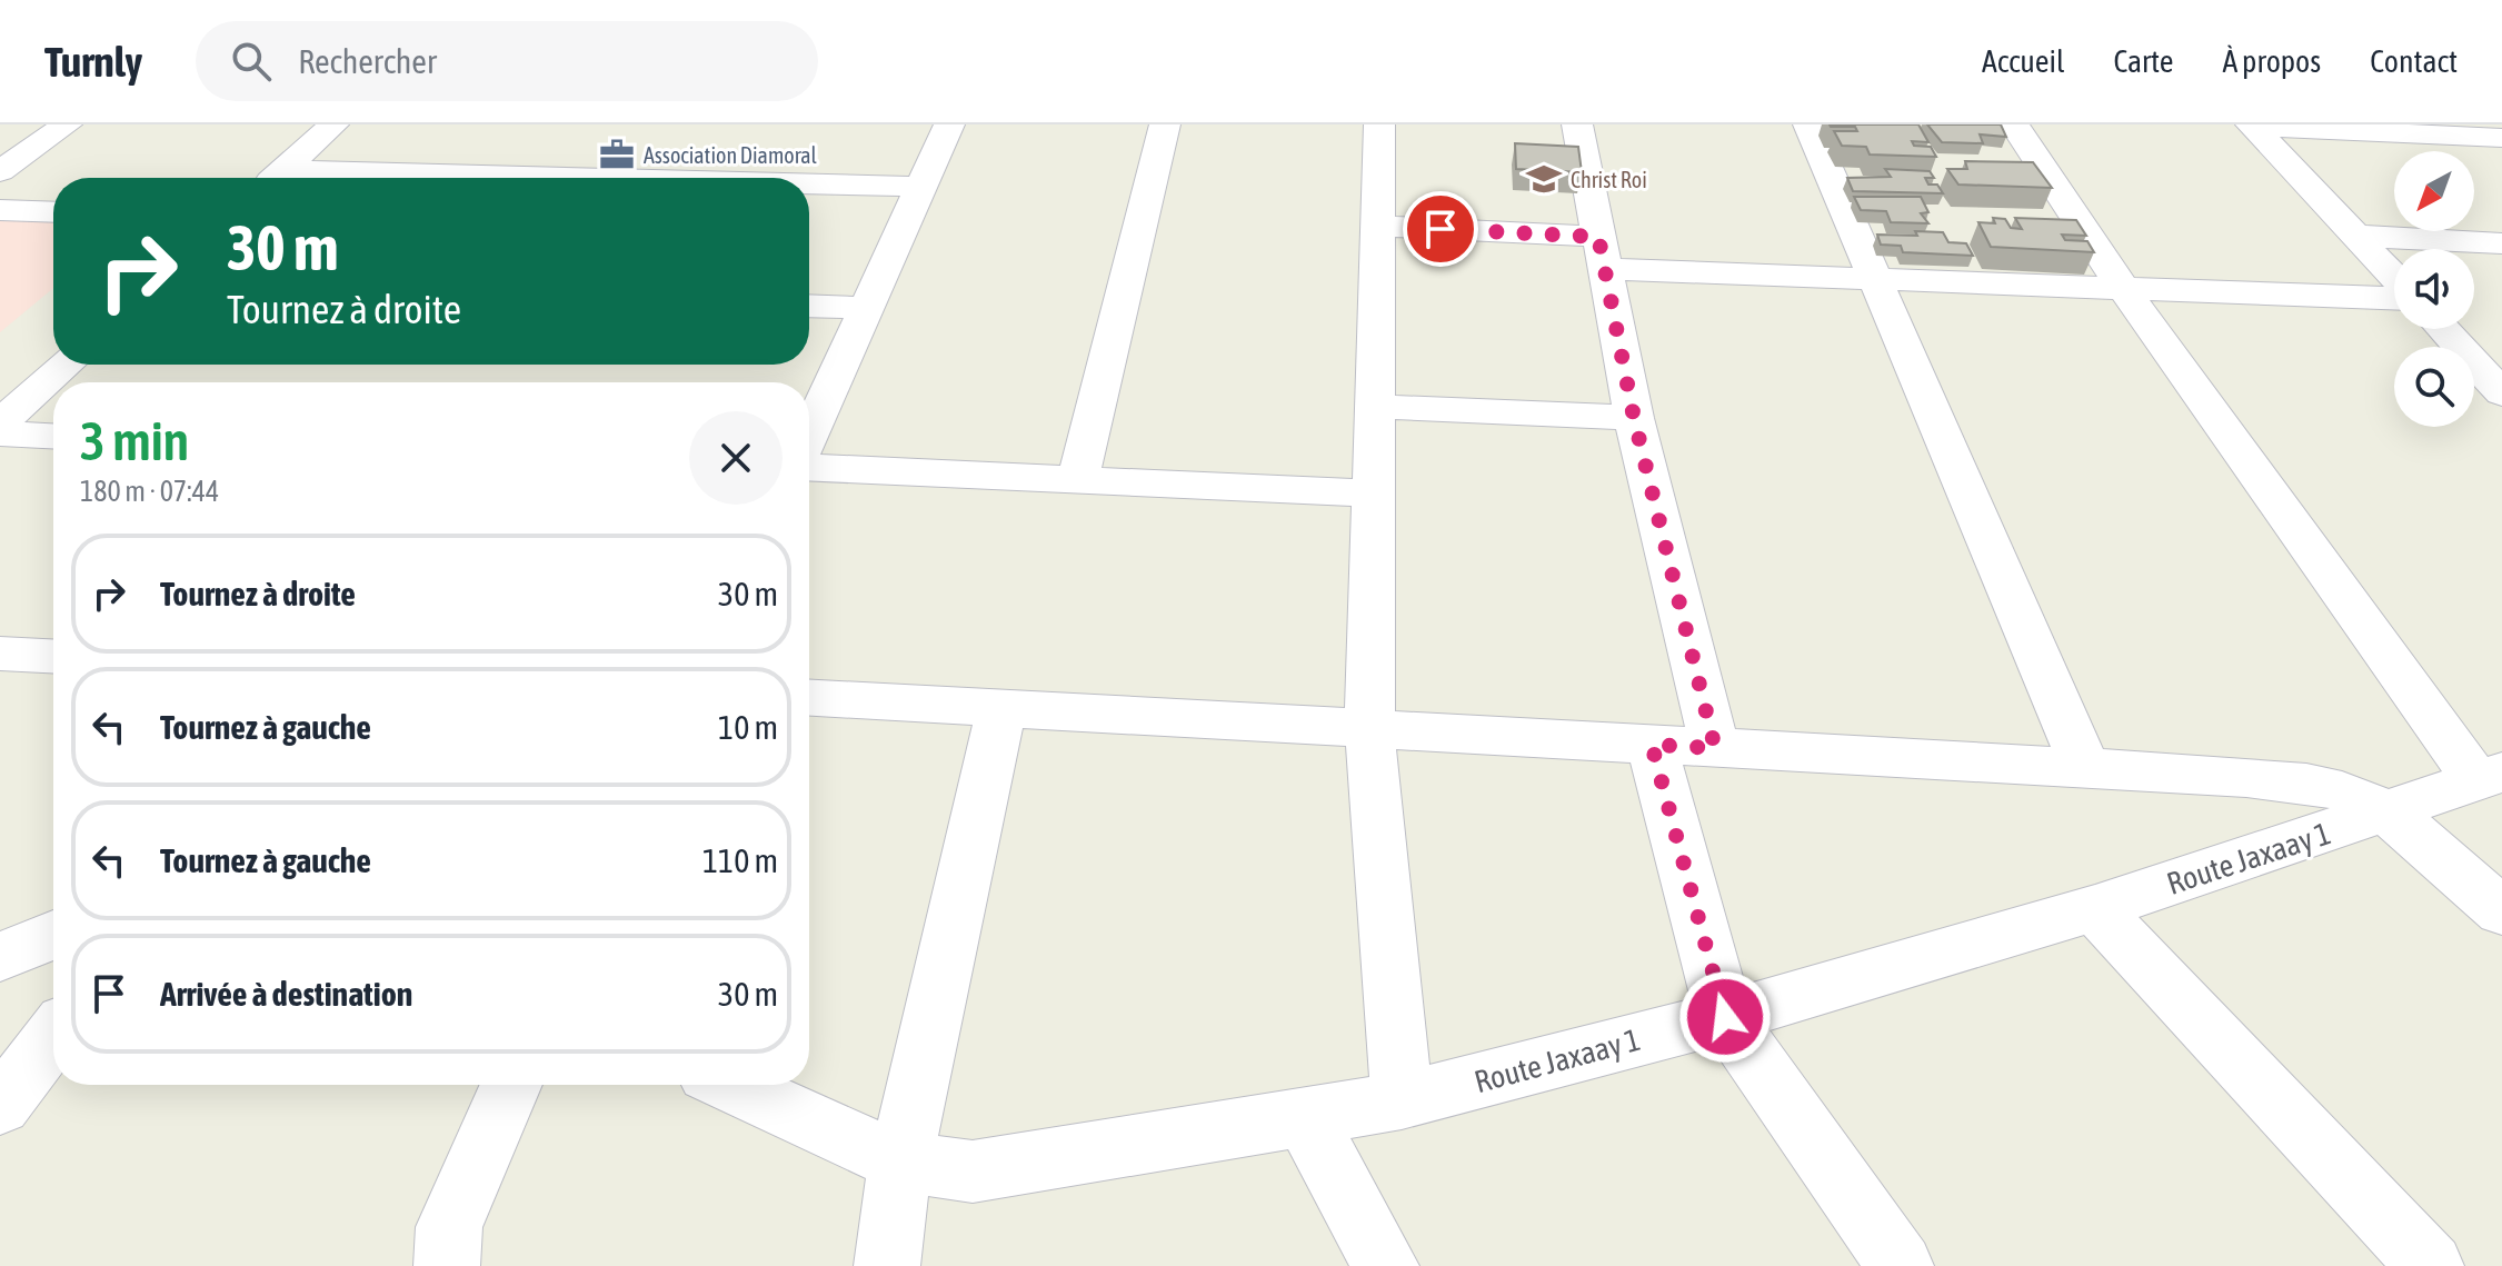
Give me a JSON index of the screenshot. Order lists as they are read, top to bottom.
{
  "streets": {
    "street": ["Route Jaxaay 1"]
  },
  "places": {
    "office": ["Association Diamoral"],
    "school or university": ["Christ Roi"]
  },
  "north": "bottom left",
  "page": {
    "header": "Turnly",
    "search": "Rechercher",
    "nav": [
      "Accueil",
      "Carte",
      "À propos",
      "Contact"
    ],
    "turn": ["30 m", "Tournez à droite"],
    "heading": ["3 min", "180 m · 07:44"],
    "list": [
      {
        "name": "Tournez à droite",
        "value": "30 m"
      },
      {
        "name": "Tournez à gauche",
        "value": "10 m"
      },
      {
        "name": "Tournez à gauche",
        "value": "110 m"
      },
      {
        "name": "Arrivée à destination",
        "value": "30 m"
      }
    ]
  }
}
